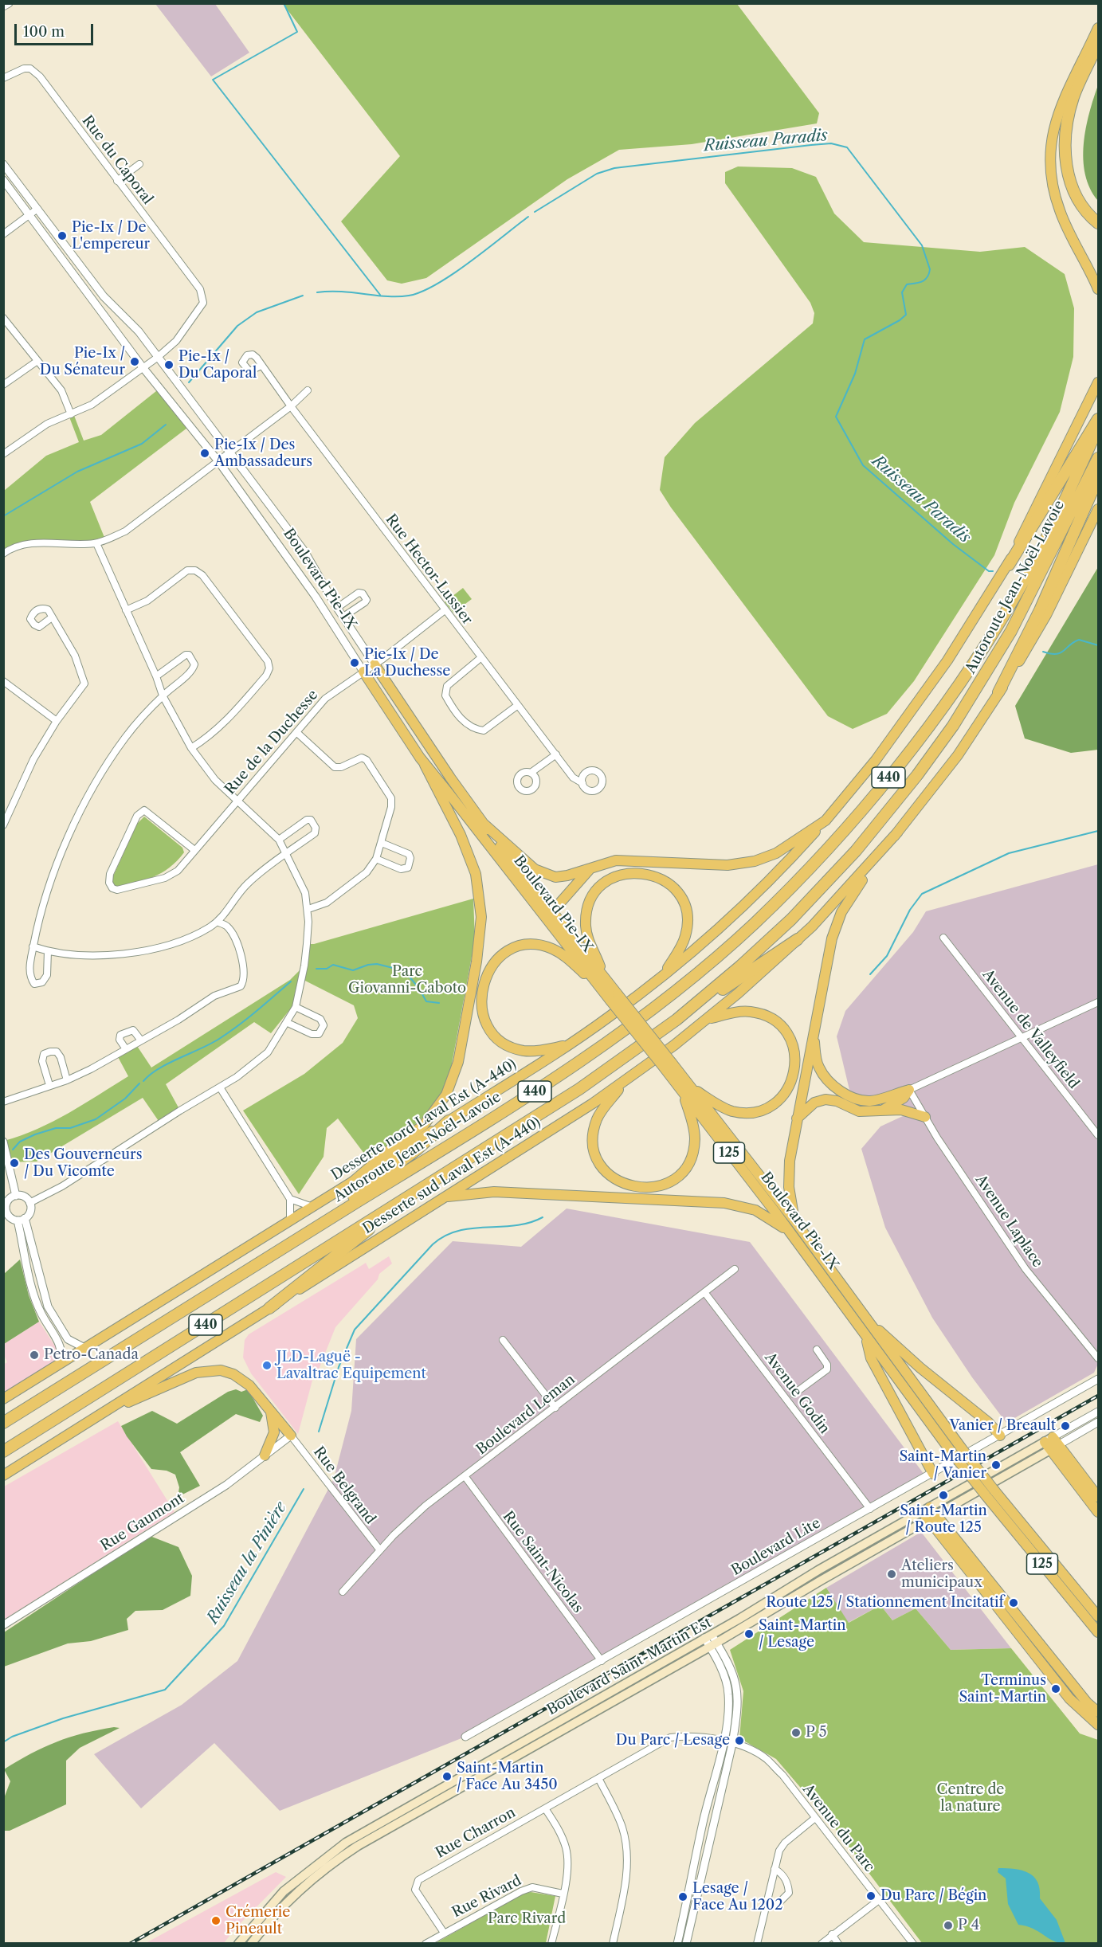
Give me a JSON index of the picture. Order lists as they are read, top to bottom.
{
  "streets": {
    "highway": ["Autoroute Jean-Noël-Lavoie", "440"],
    "main road": [
      "Boulevard Pie-IX",
      "Desserte nord Laval Est (A-440)",
      "125",
      "Desserte sud Laval Est (A-440)",
      "Boulevard Saint-Martin Est"
    ],
    "street": [
      "Rue du Caporal",
      "Rue Hector-Lussier",
      "Rue de la Duchesse",
      "Avenue de Valleyfield",
      "Avenue Laplace",
      "Avenue Godin",
      "Boulevard Leman",
      "Rue Belgrand",
      "Rue Gaumont",
      "Boulevard Lite",
      "Rue Saint-Nicolas",
      "Avenue du Parc",
      "Rue Charron",
      "Rue Rivard"
    ]
  },
  "crossings": [
    ["Rue du Caporal", "Boulevard Pie-IX"],
    ["Rue Hector-Lussier", "Rue de la Duchesse"],
    ["Boulevard Pie-IX", "Rue de la Duchesse"],
    ["Avenue Godin", "Boulevard Leman"],
    ["Avenue Godin", "Boulevard Lite"],
    ["Boulevard Leman", "Rue Belgrand"],
    ["Boulevard Leman", "Rue Saint-Nicolas"],
    ["Rue Belgrand", "Rue Gaumont"],
    ["Boulevard Lite", "Rue Saint-Nicolas"],
    ["Avenue du Parc", "Rue Charron"],
    ["Rue Charron", "Rue Rivard"]
  ],
  "water": ["Ruisseau Paradis", "Ruisseau la Pinière"],
  "parks": ["Parc Giovanni-Caboto", "Centre de la nature", "Parc Rivard"],
  "places": [
    "Pie-Ix / De L'empereur",
    "Pie-Ix / Du Sénateur",
    "Pie-Ix / Du Caporal",
    "Pie-Ix / Des Ambassadeurs",
    "Pie-Ix / De La Duchesse",
    "Des Gouverneurs / Du Vicomte",
    "Petro-Canada",
    "JLD-Laguë - Lavaltrac Equipement",
    "Vanier / Breault",
    "Saint-Martin / Vanier",
    "Saint-Martin / Route 125",
    "Ateliers municipaux",
    "Route 125 / Stationnement Incitatif",
    "Saint-Martin / Lesage",
    "Terminus Saint-Martin",
    "P 5",
    "Du Parc / Lesage",
    "Saint-Martin / Face Au 3450",
    "Du Parc / Bégin",
    "Lesage / Face Au 1202",
    "Crémerie Pineault",
    "P 4"
  ],
  "scale_bar": "100 m"
}
